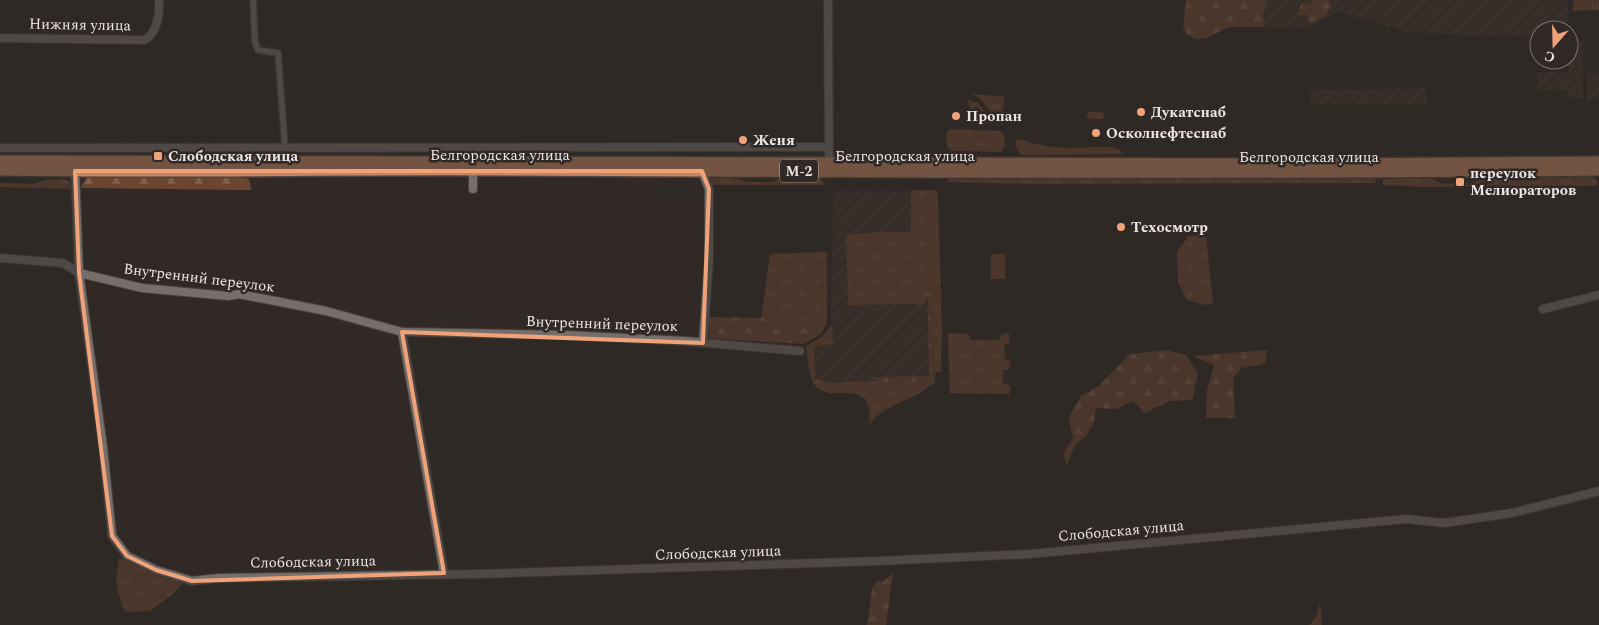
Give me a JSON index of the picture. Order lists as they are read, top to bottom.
{
  "streets": {
    "main road": ["Белгородская улица", "М-2"],
    "street": ["Нижняя улица", "Внутренний переулок", "Слободская улица"]
  },
  "crossings": [
    ["Белгородская улица", "Слободская улица"],
    ["Внутренний переулок", "Слободская улица"]
  ],
  "places": {
    "other": [
      "Дукатснаб",
      "Пропан",
      "Осколнефтеснаб",
      "Женя",
      "Техосмотр"
    ],
    "transit": ["Слободская улица", "переулок Мелиораторов"]
  },
  "north": "bottom"
}
